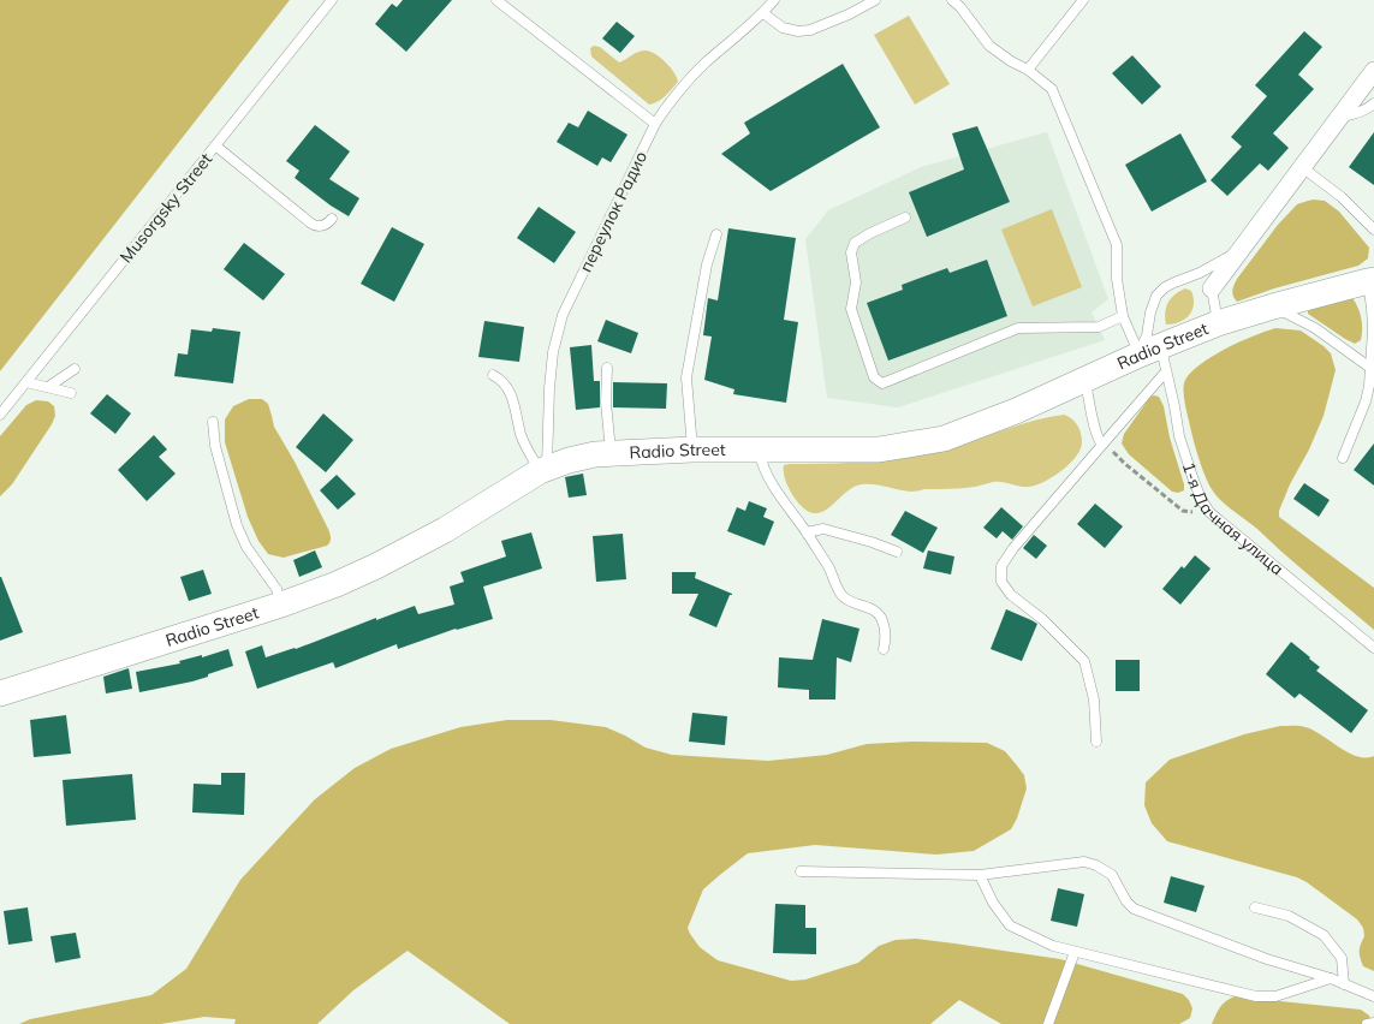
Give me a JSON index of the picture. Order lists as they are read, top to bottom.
{
  "streets": {
    "main road": ["Radio Street"],
    "lane": ["Musorgsky Street", "переулок Радио", "1-я Дачная улица"]
  },
  "crossings": [
    ["переулок Радио", "Radio Street"],
    ["Radio Street", "1-я Дачная улица"]
  ]
}
